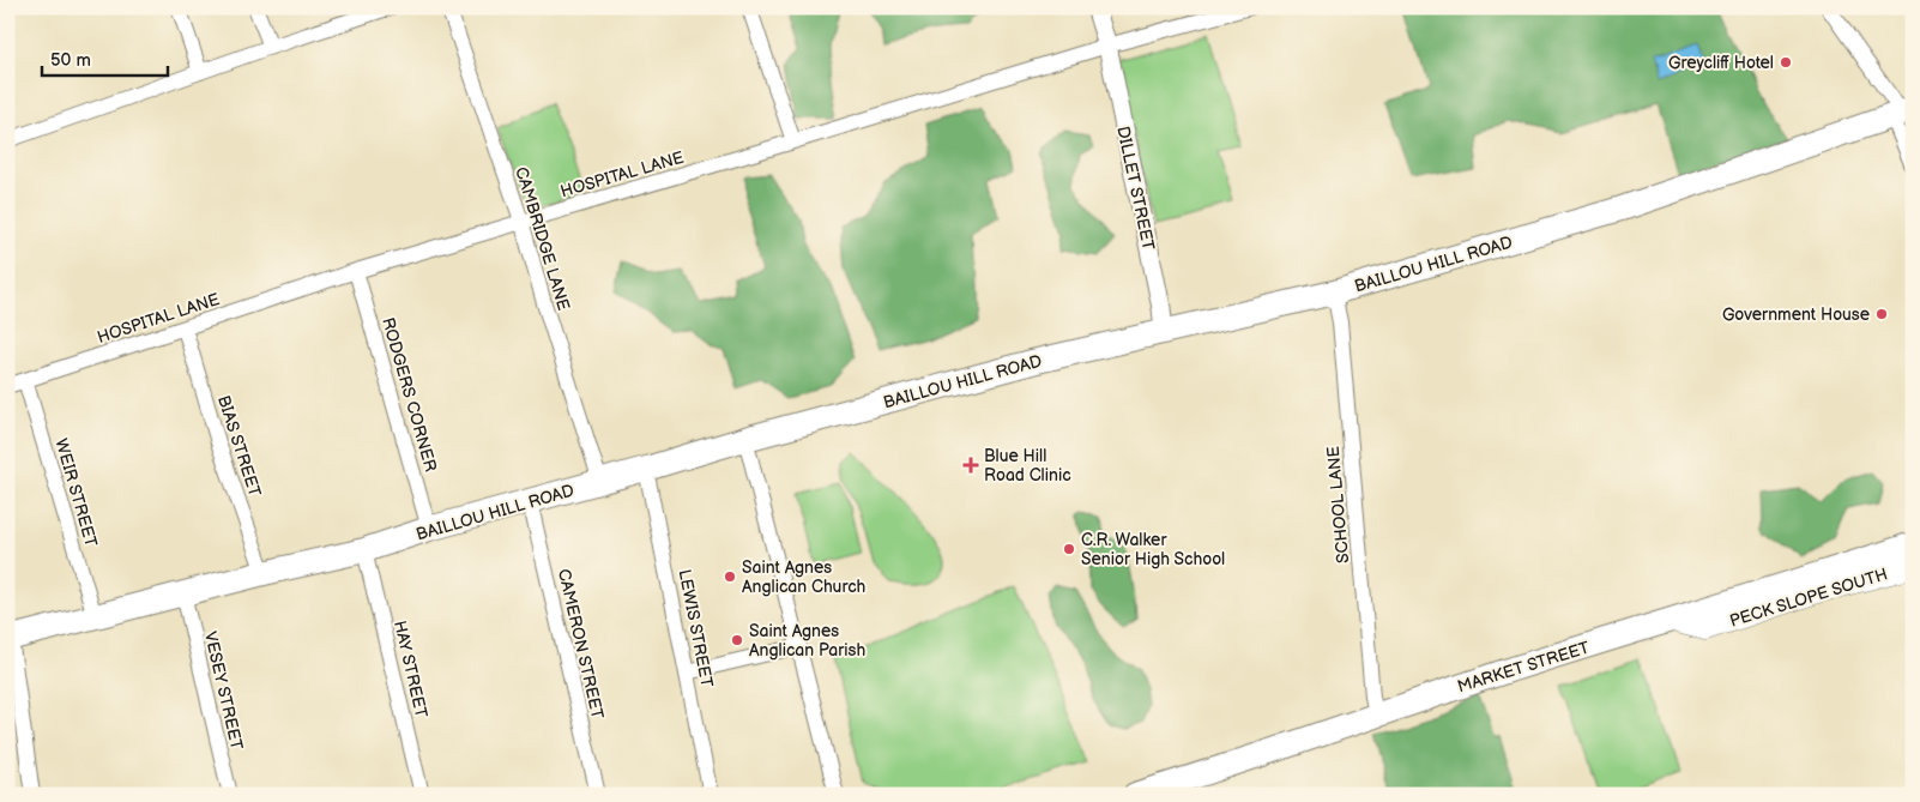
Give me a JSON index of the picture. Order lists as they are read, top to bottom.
{
  "streets": {
    "main road": ["BAILLOU HILL ROAD", "PECK SLOPE SOUTH", "MARKET STREET"],
    "street": [
      "HOSPITAL LANE",
      "DILLET STREET",
      "CAMBRIDGE LANE",
      "RODGERS CORNER",
      "BIAS STREET",
      "WEIR STREET",
      "SCHOOL LANE",
      "LEWIS STREET",
      "CAMERON STREET",
      "HAY STREET",
      "VESEY STREET"
    ]
  },
  "crossings": [
    ["HOSPITAL LANE", "DILLET STREET"],
    ["HOSPITAL LANE", "CAMBRIDGE LANE"],
    ["HOSPITAL LANE", "RODGERS CORNER"],
    ["HOSPITAL LANE", "BIAS STREET"],
    ["HOSPITAL LANE", "WEIR STREET"],
    ["DILLET STREET", "BAILLOU HILL ROAD"],
    ["CAMBRIDGE LANE", "BAILLOU HILL ROAD"],
    ["BAILLOU HILL ROAD", "RODGERS CORNER"],
    ["BAILLOU HILL ROAD", "BIAS STREET"],
    ["BAILLOU HILL ROAD", "WEIR STREET"],
    ["BAILLOU HILL ROAD", "SCHOOL LANE"],
    ["BAILLOU HILL ROAD", "LEWIS STREET"],
    ["BAILLOU HILL ROAD", "CAMERON STREET"],
    ["BAILLOU HILL ROAD", "HAY STREET"],
    ["BAILLOU HILL ROAD", "VESEY STREET"],
    ["SCHOOL LANE", "MARKET STREET"],
    ["PECK SLOPE SOUTH", "MARKET STREET"]
  ],
  "places": {
    "other": [
      "Greycliff Hotel",
      "Government House",
      "C.R. Walker Senior High School",
      "Saint Agnes Anglican Church",
      "Saint Agnes Anglican Parish"
    ],
    "health": ["Blue Hill Road Clinic"]
  },
  "scale_bar": "50 m"
}
